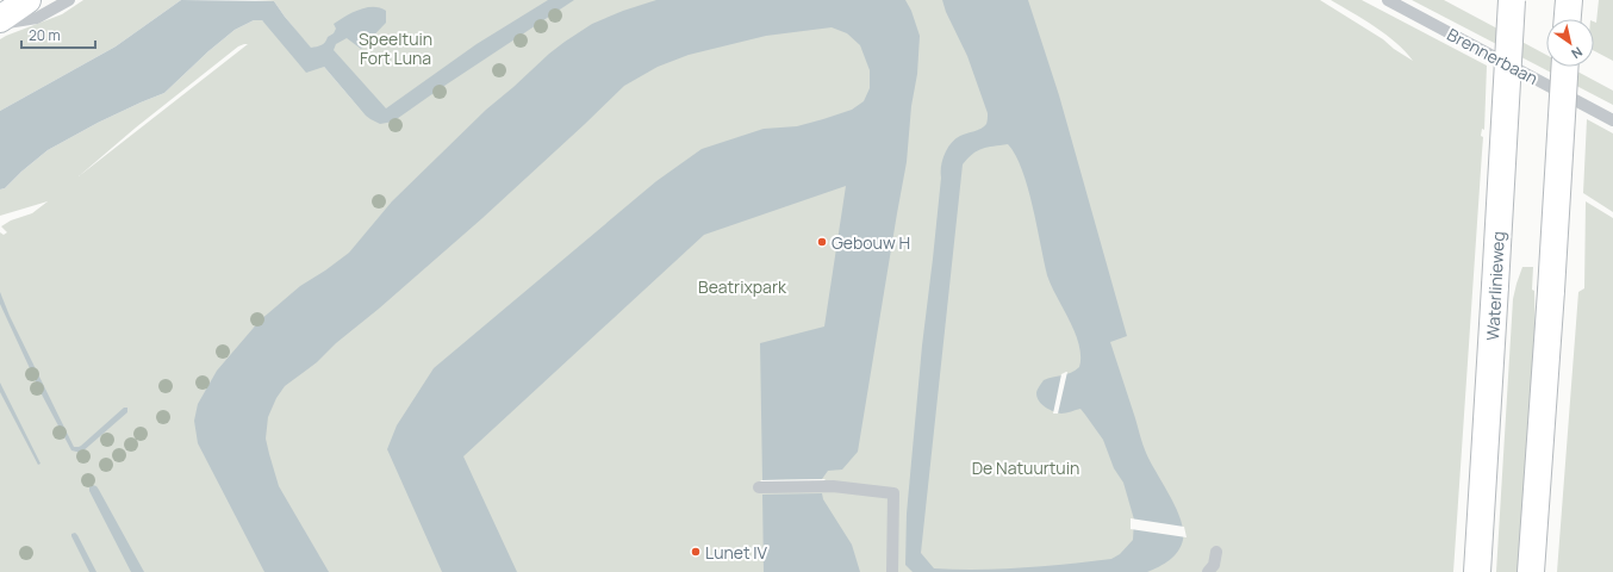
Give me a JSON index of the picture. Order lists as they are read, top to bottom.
{
  "streets": {
    "main road": ["Waterlinieweg"],
    "lane": ["Brennerbaan"]
  },
  "parks": ["Speeltuin Fort Luna", "Beatrixpark", "De Natuurtuin"],
  "places": ["Gebouw H", "Lunet IV"],
  "scale_bar": "20 m",
  "north": "bottom right"
}
